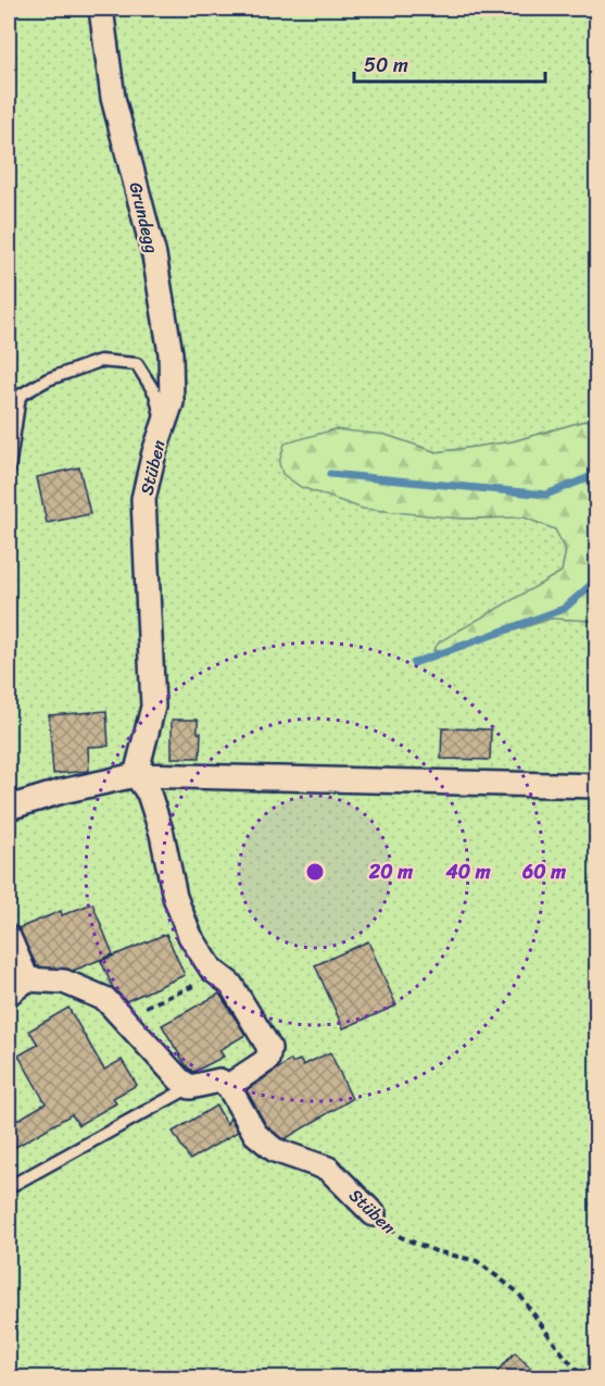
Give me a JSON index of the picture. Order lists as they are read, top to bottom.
{
  "streets": {
    "street": ["Grundegg", "Stüben"]
  },
  "crossings": [
    ["Grundegg", "Stüben"]
  ],
  "scale_bar": "50 m",
  "rings": ["20 m", "40 m", "60 m"]
}
